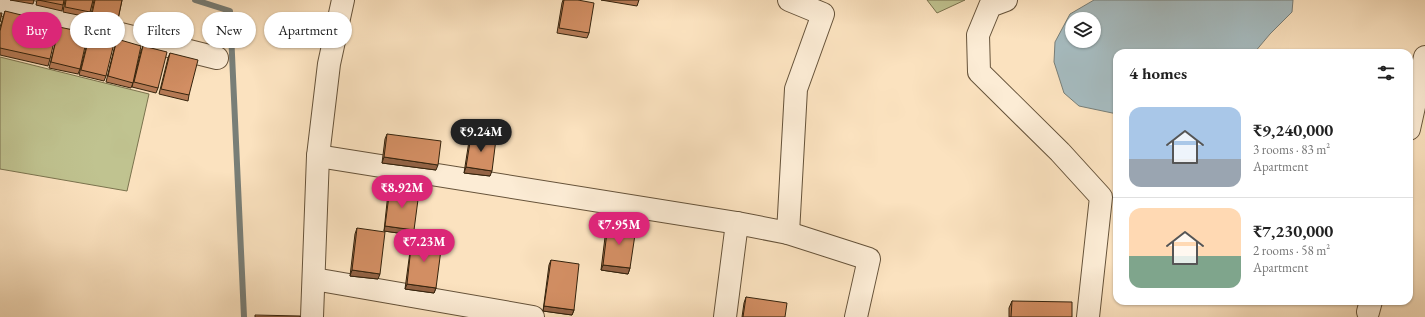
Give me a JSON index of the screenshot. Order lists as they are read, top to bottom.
{
  "page": {
    "chip": [
      "Buy",
      "Rent",
      "Filters",
      "New",
      "Apartment"
    ],
    "heading": "4 homes",
    "list": [
      {
        "name": "₹9,240,000",
        "note": "3 rooms · 83 m² · Apartment"
      },
      {
        "name": "₹7,230,000",
        "note": "2 rooms · 58 m² · Apartment"
      }
    ],
    "price": [
      "₹9.24M",
      "₹8.92M",
      "₹7.95M",
      "₹7.23M"
    ]
  }
}
